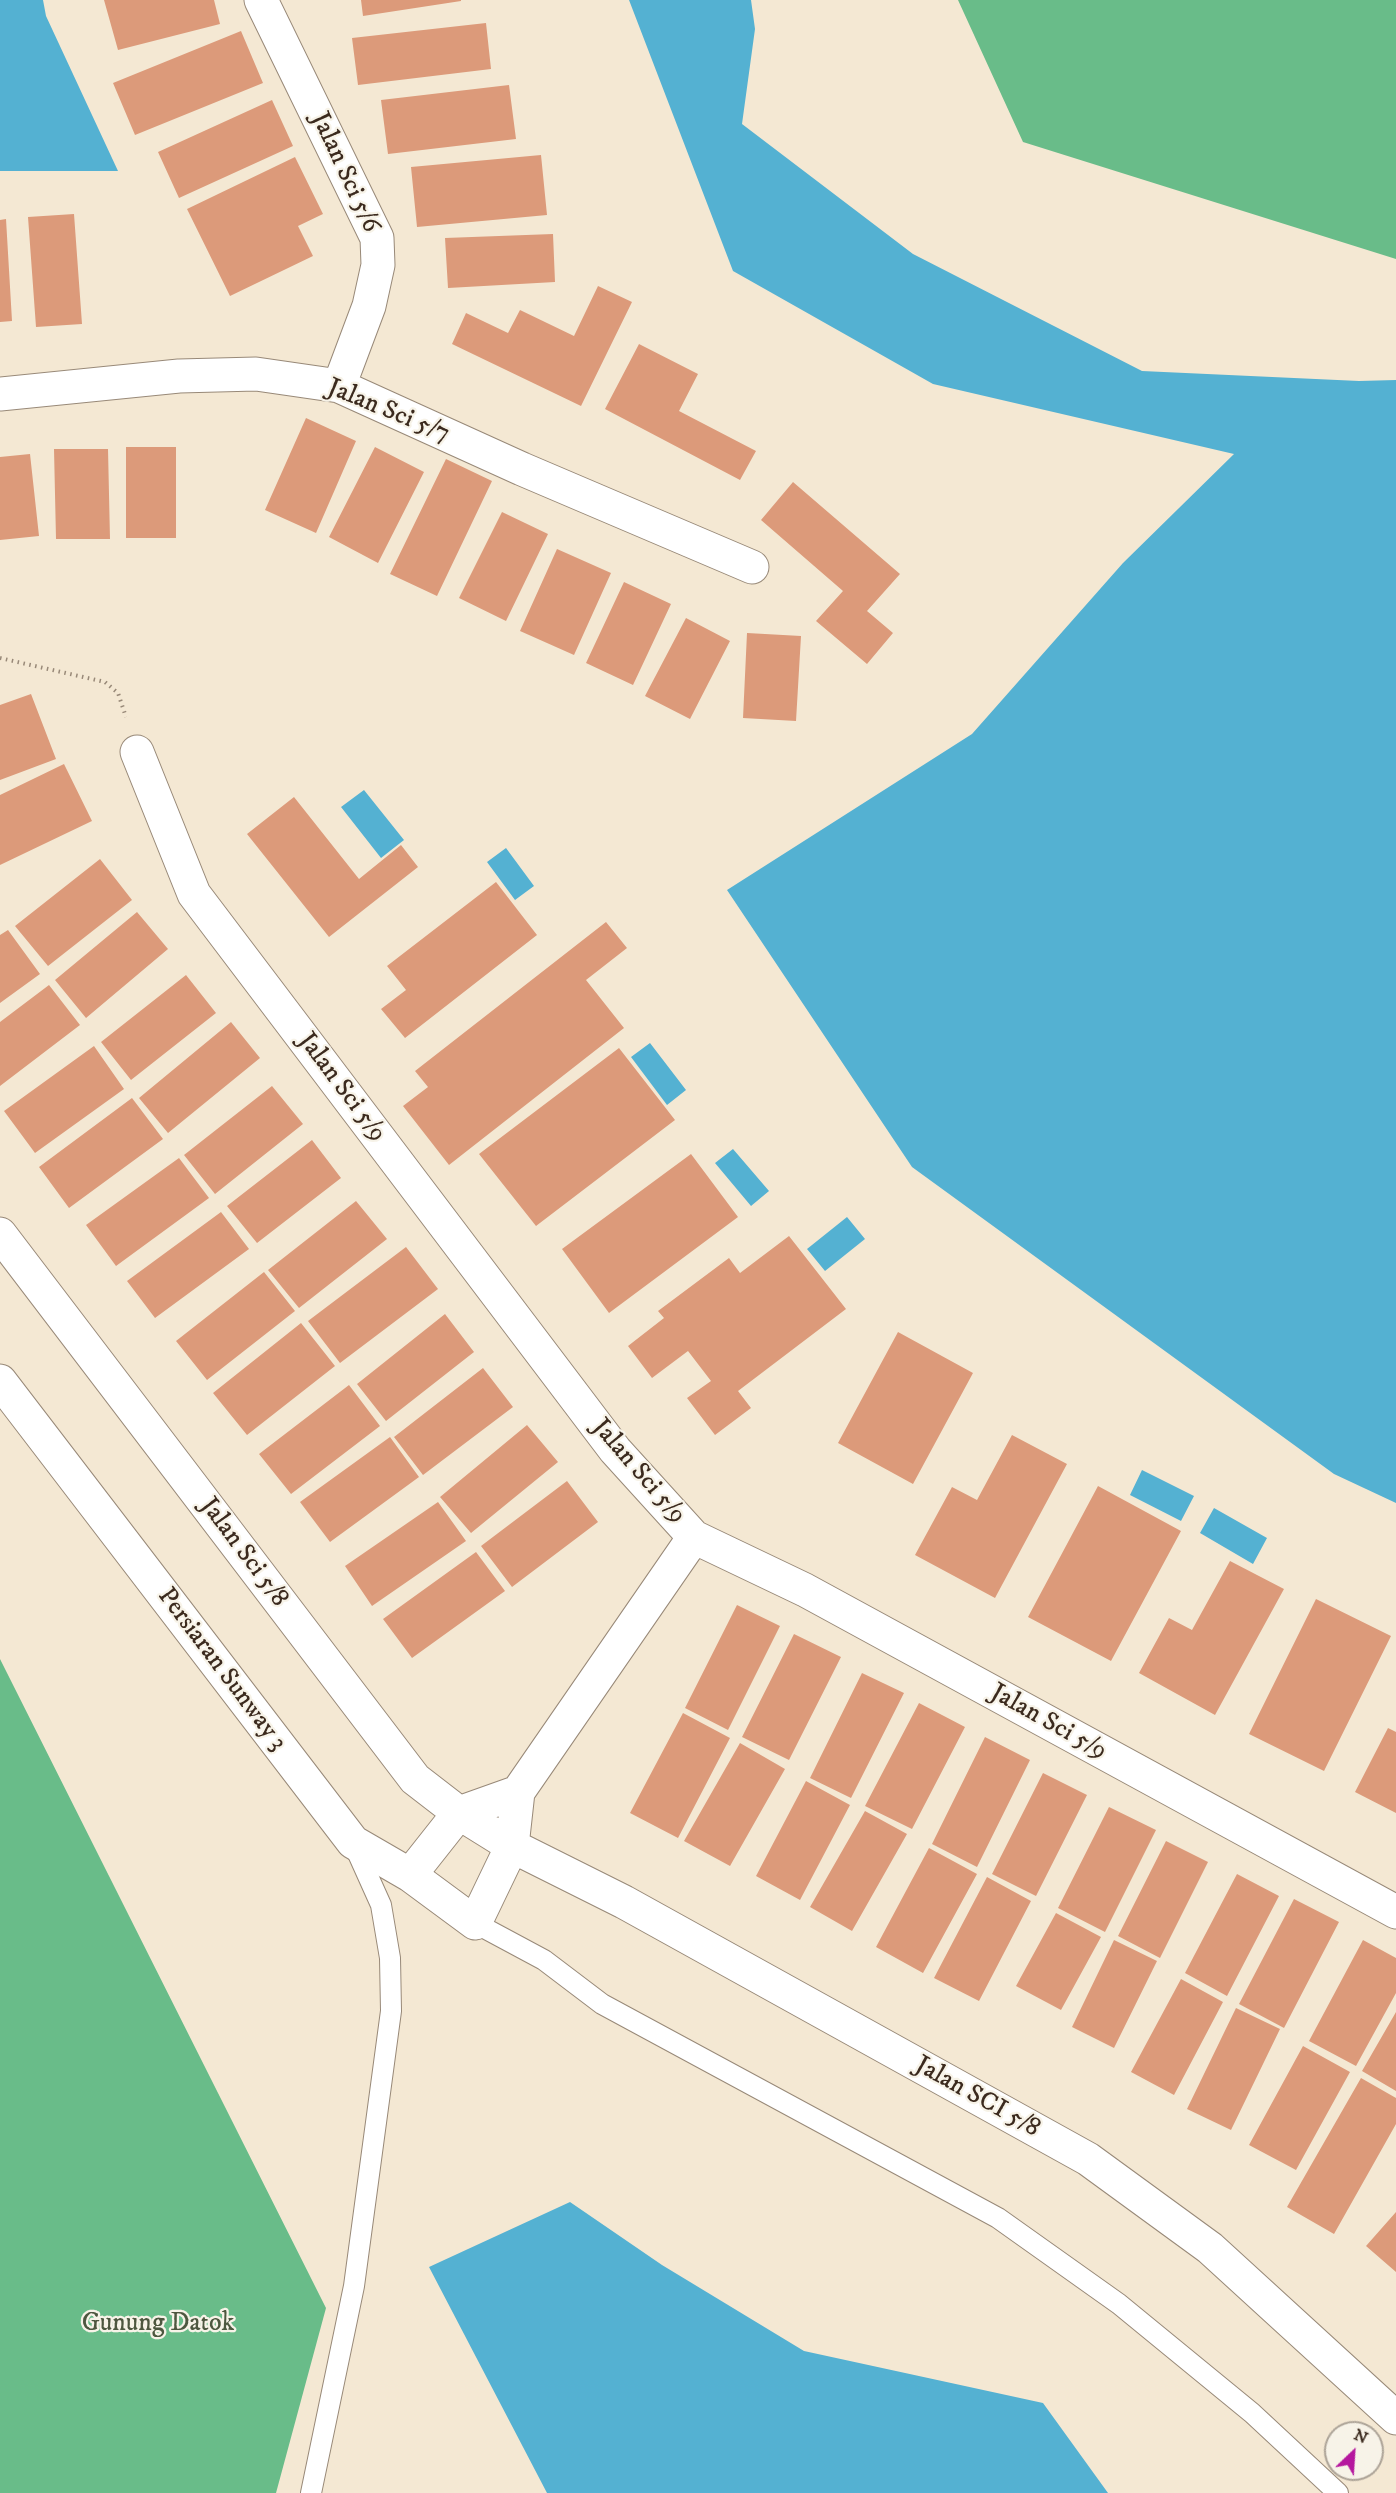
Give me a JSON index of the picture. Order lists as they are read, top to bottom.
{
  "streets": {
    "street": [
      "Jalan Sci 5/6",
      "Jalan Sci 5/7",
      "Jalan Sci 5/9",
      "Jalan Sci 5/8",
      "Persiaran Sunway 3",
      "Jalan SCI 5/8"
    ]
  },
  "crossings": [
    ["Jalan Sci 5/6", "Jalan Sci 5/7"],
    ["Jalan Sci 5/8", "Jalan SCI 5/8"]
  ],
  "parks": ["Gunung Datok"],
  "north": "top right"
}
